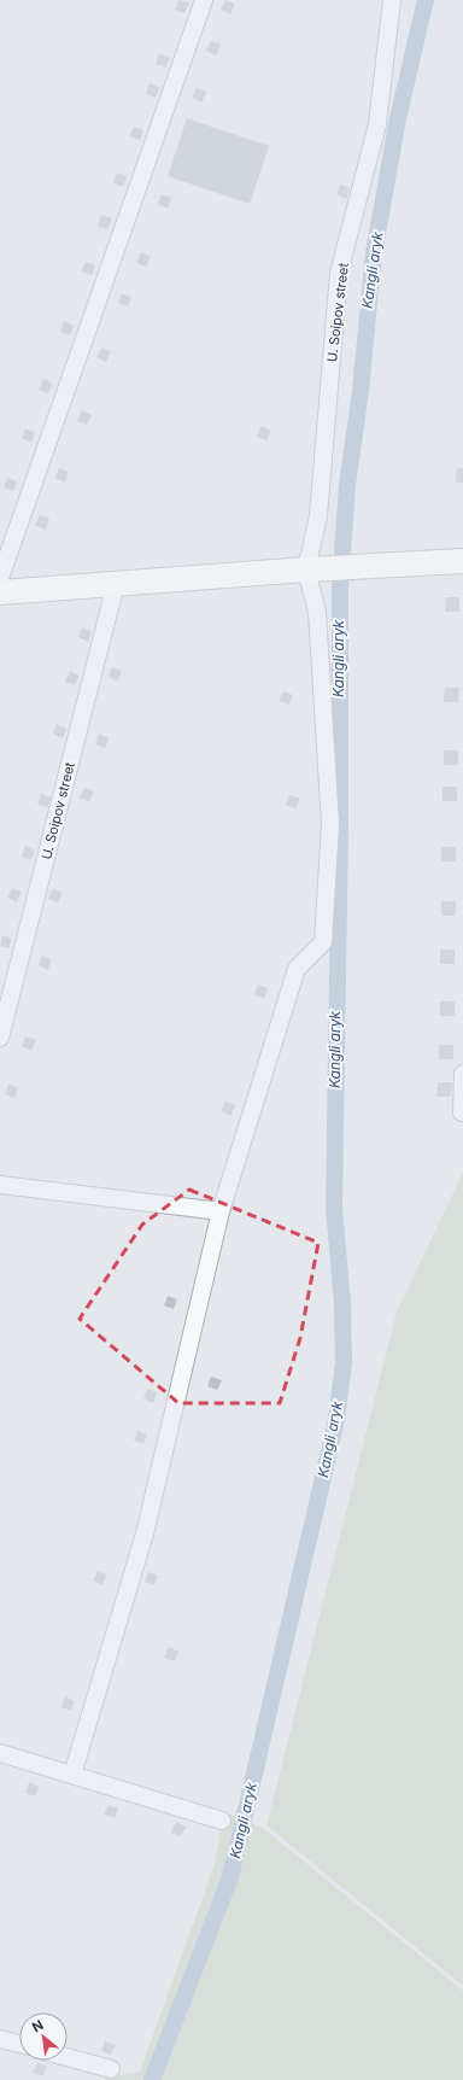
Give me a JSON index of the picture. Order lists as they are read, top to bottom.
{
  "streets": {
    "street": ["U. Soipov street"]
  },
  "water": ["Kangli aryk"],
  "north": "top left"
}
